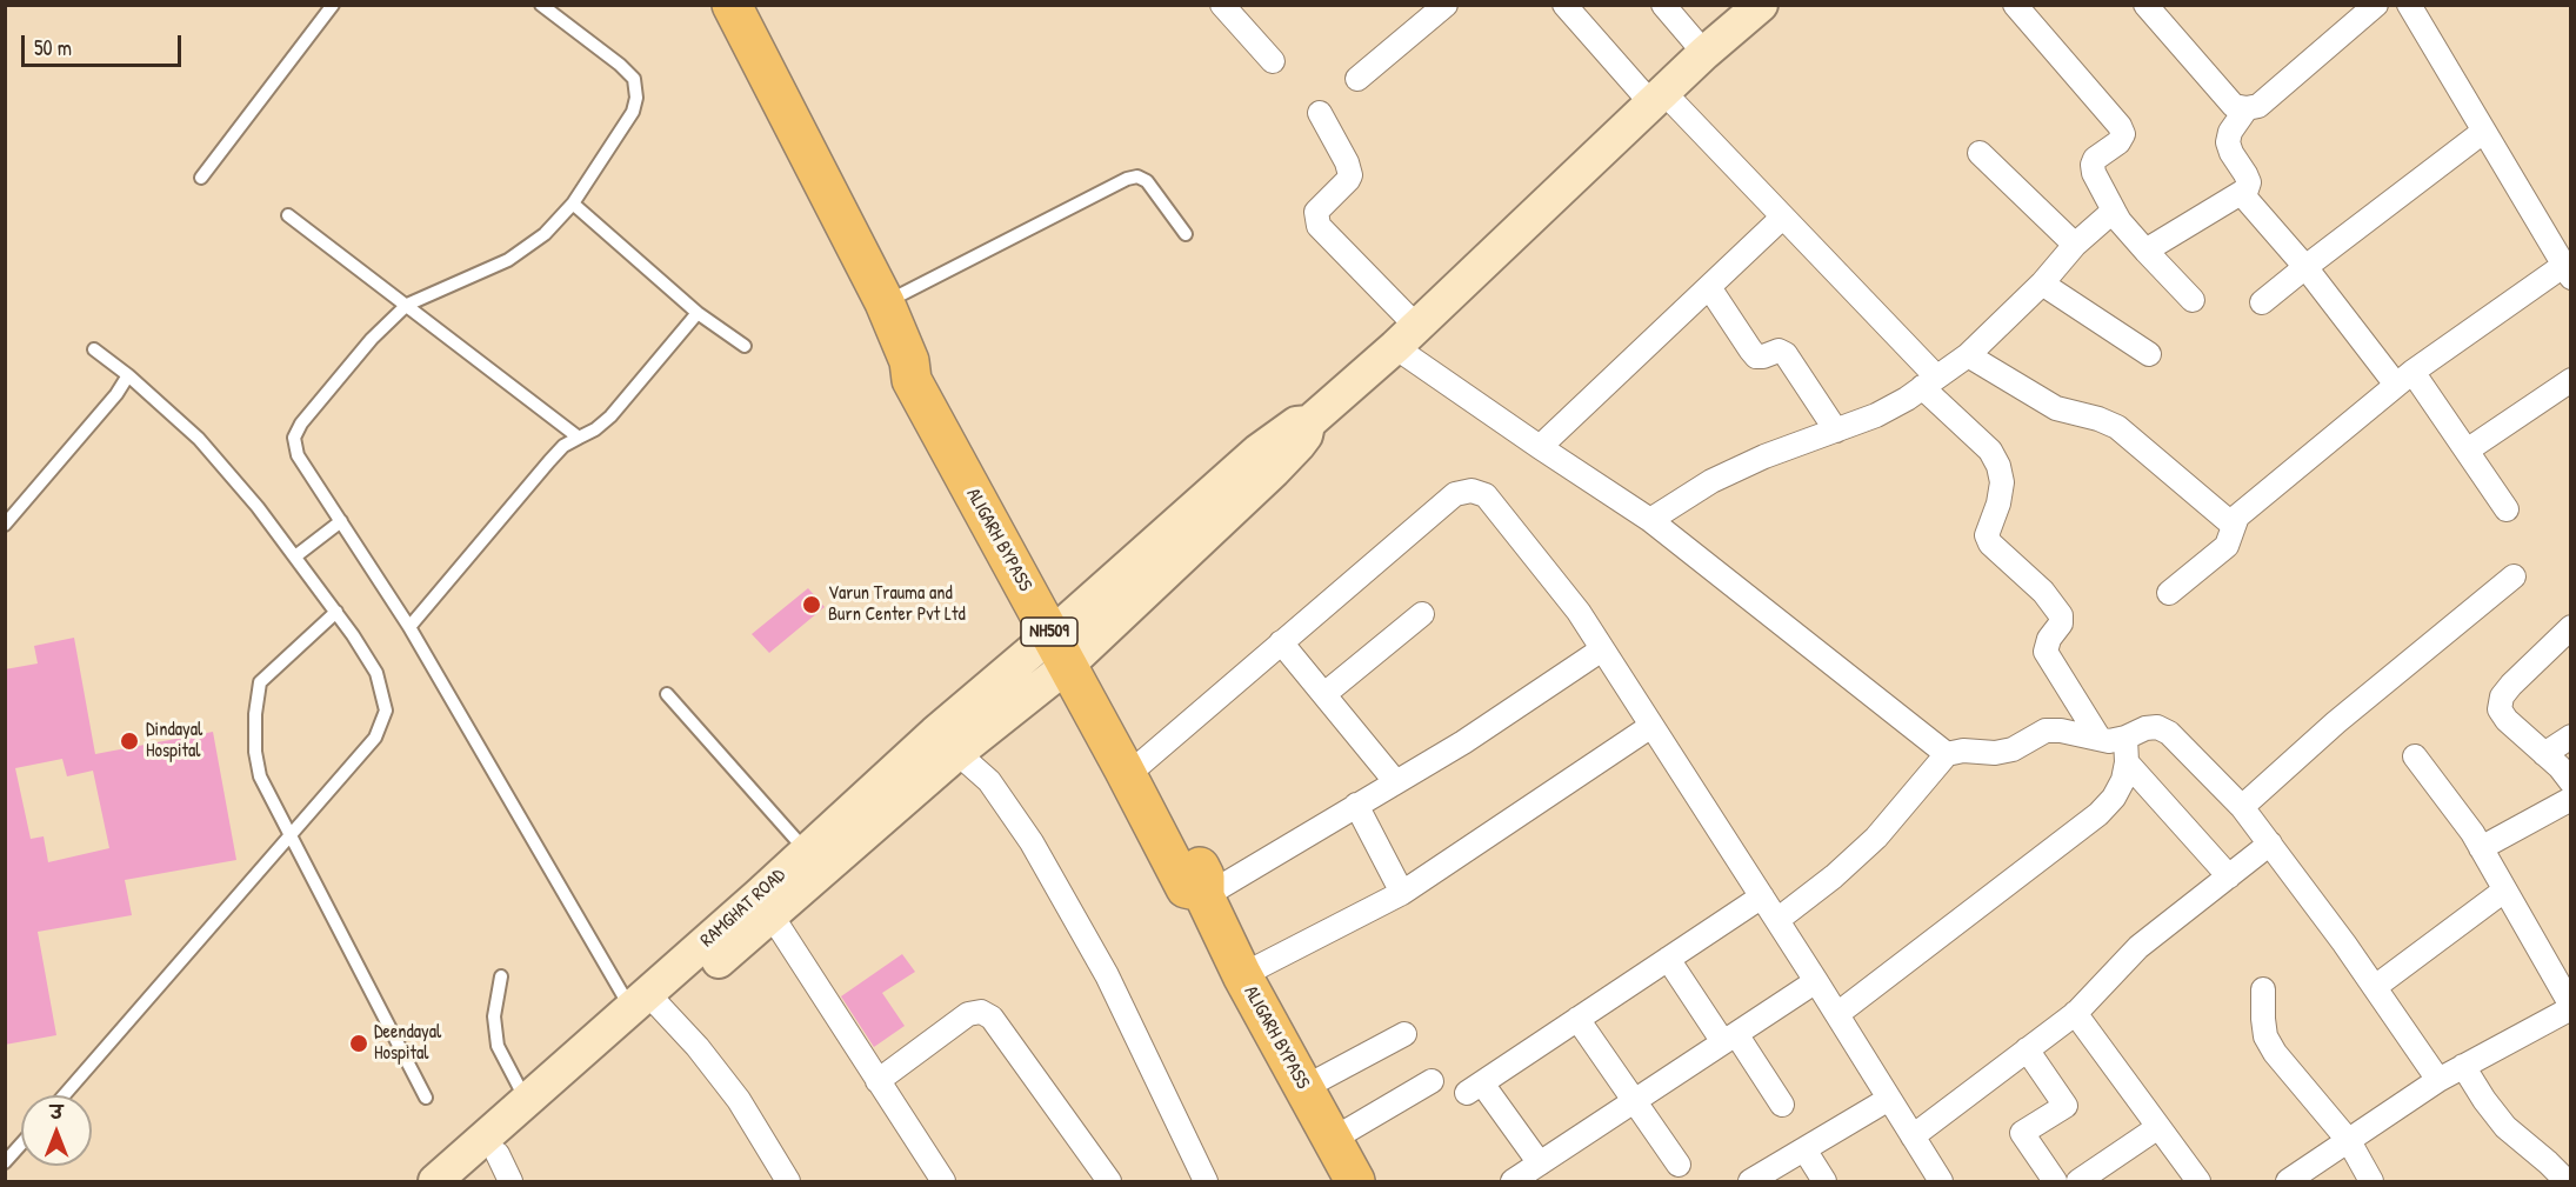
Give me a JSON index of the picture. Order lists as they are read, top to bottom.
{
  "streets": {
    "highway": ["ALIGARH BYPASS", "NH509"],
    "main road": ["RAMGHAT ROAD"]
  },
  "crossings": [
    ["ALIGARH BYPASS", "RAMGHAT ROAD"]
  ],
  "places": ["Varun Trauma and Burn Center Pvt Ltd", "Dindayal Hospital", "Deendayal Hospital"],
  "scale_bar": "50 m",
  "north": "top"
}
